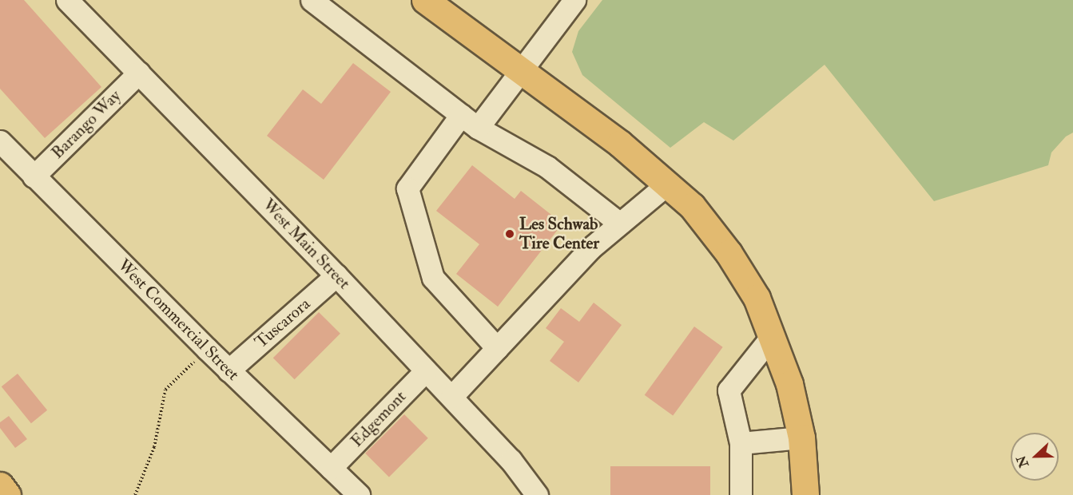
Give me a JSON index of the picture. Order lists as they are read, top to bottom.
{
  "streets": {
    "street": [
      "Barango Way",
      "West Main Street",
      "West Commercial Street",
      "Tuscarora",
      "Edgemont"
    ]
  },
  "crossings": [
    ["Barango Way", "West Main Street"],
    ["Barango Way", "West Commercial Street"],
    ["West Main Street", "Tuscarora"],
    ["West Main Street", "Edgemont"],
    ["West Commercial Street", "Tuscarora"],
    ["West Commercial Street", "Edgemont"]
  ],
  "places": ["Les Schwab Tire Center"],
  "north": "left"
}
